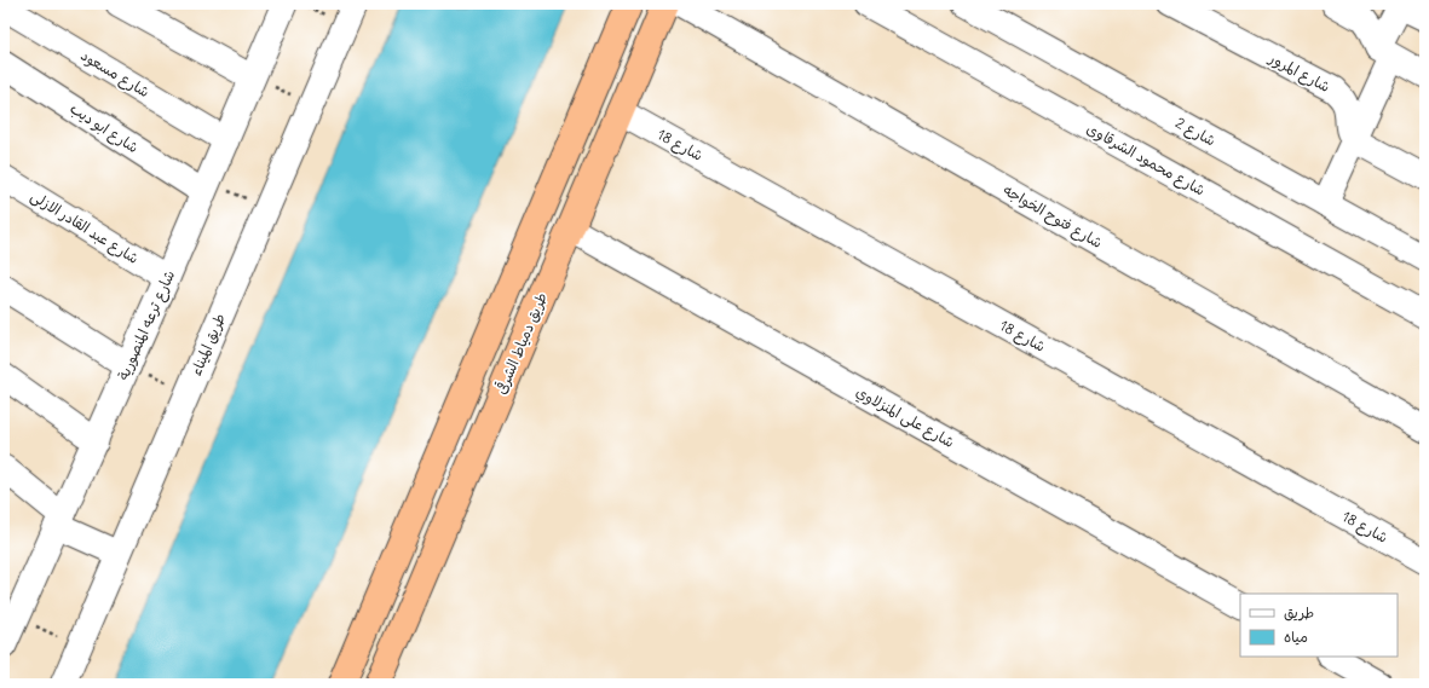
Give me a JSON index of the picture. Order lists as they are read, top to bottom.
{
  "streets": {
    "highway": ["طريق دمياط الشرقى"],
    "street": [
      "شارع المرور",
      "شارع مسعود",
      "شارع ابو ديب",
      "شارع 2",
      "شارع 18",
      "شارع محمود الشرقاوى",
      "شارع فتوح الخواجه",
      "شارع عبد القادر الازلى",
      "شارع ترعه المنصورية",
      "طريق الميناء",
      "شارع على المنزلاوي"
    ]
  },
  "crossings": [
    ["شارع مسعود", "شارع ترعه المنصورية"],
    ["شارع ابو ديب", "شارع ترعه المنصورية"],
    ["شارع 18", "طريق دمياط الشرقى"],
    ["شارع عبد القادر الازلى", "شارع ترعه المنصورية"],
    ["طريق دمياط الشرقى", "شارع على المنزلاوي"]
  ],
  "legend": ["طريق", "مياه"]
}
